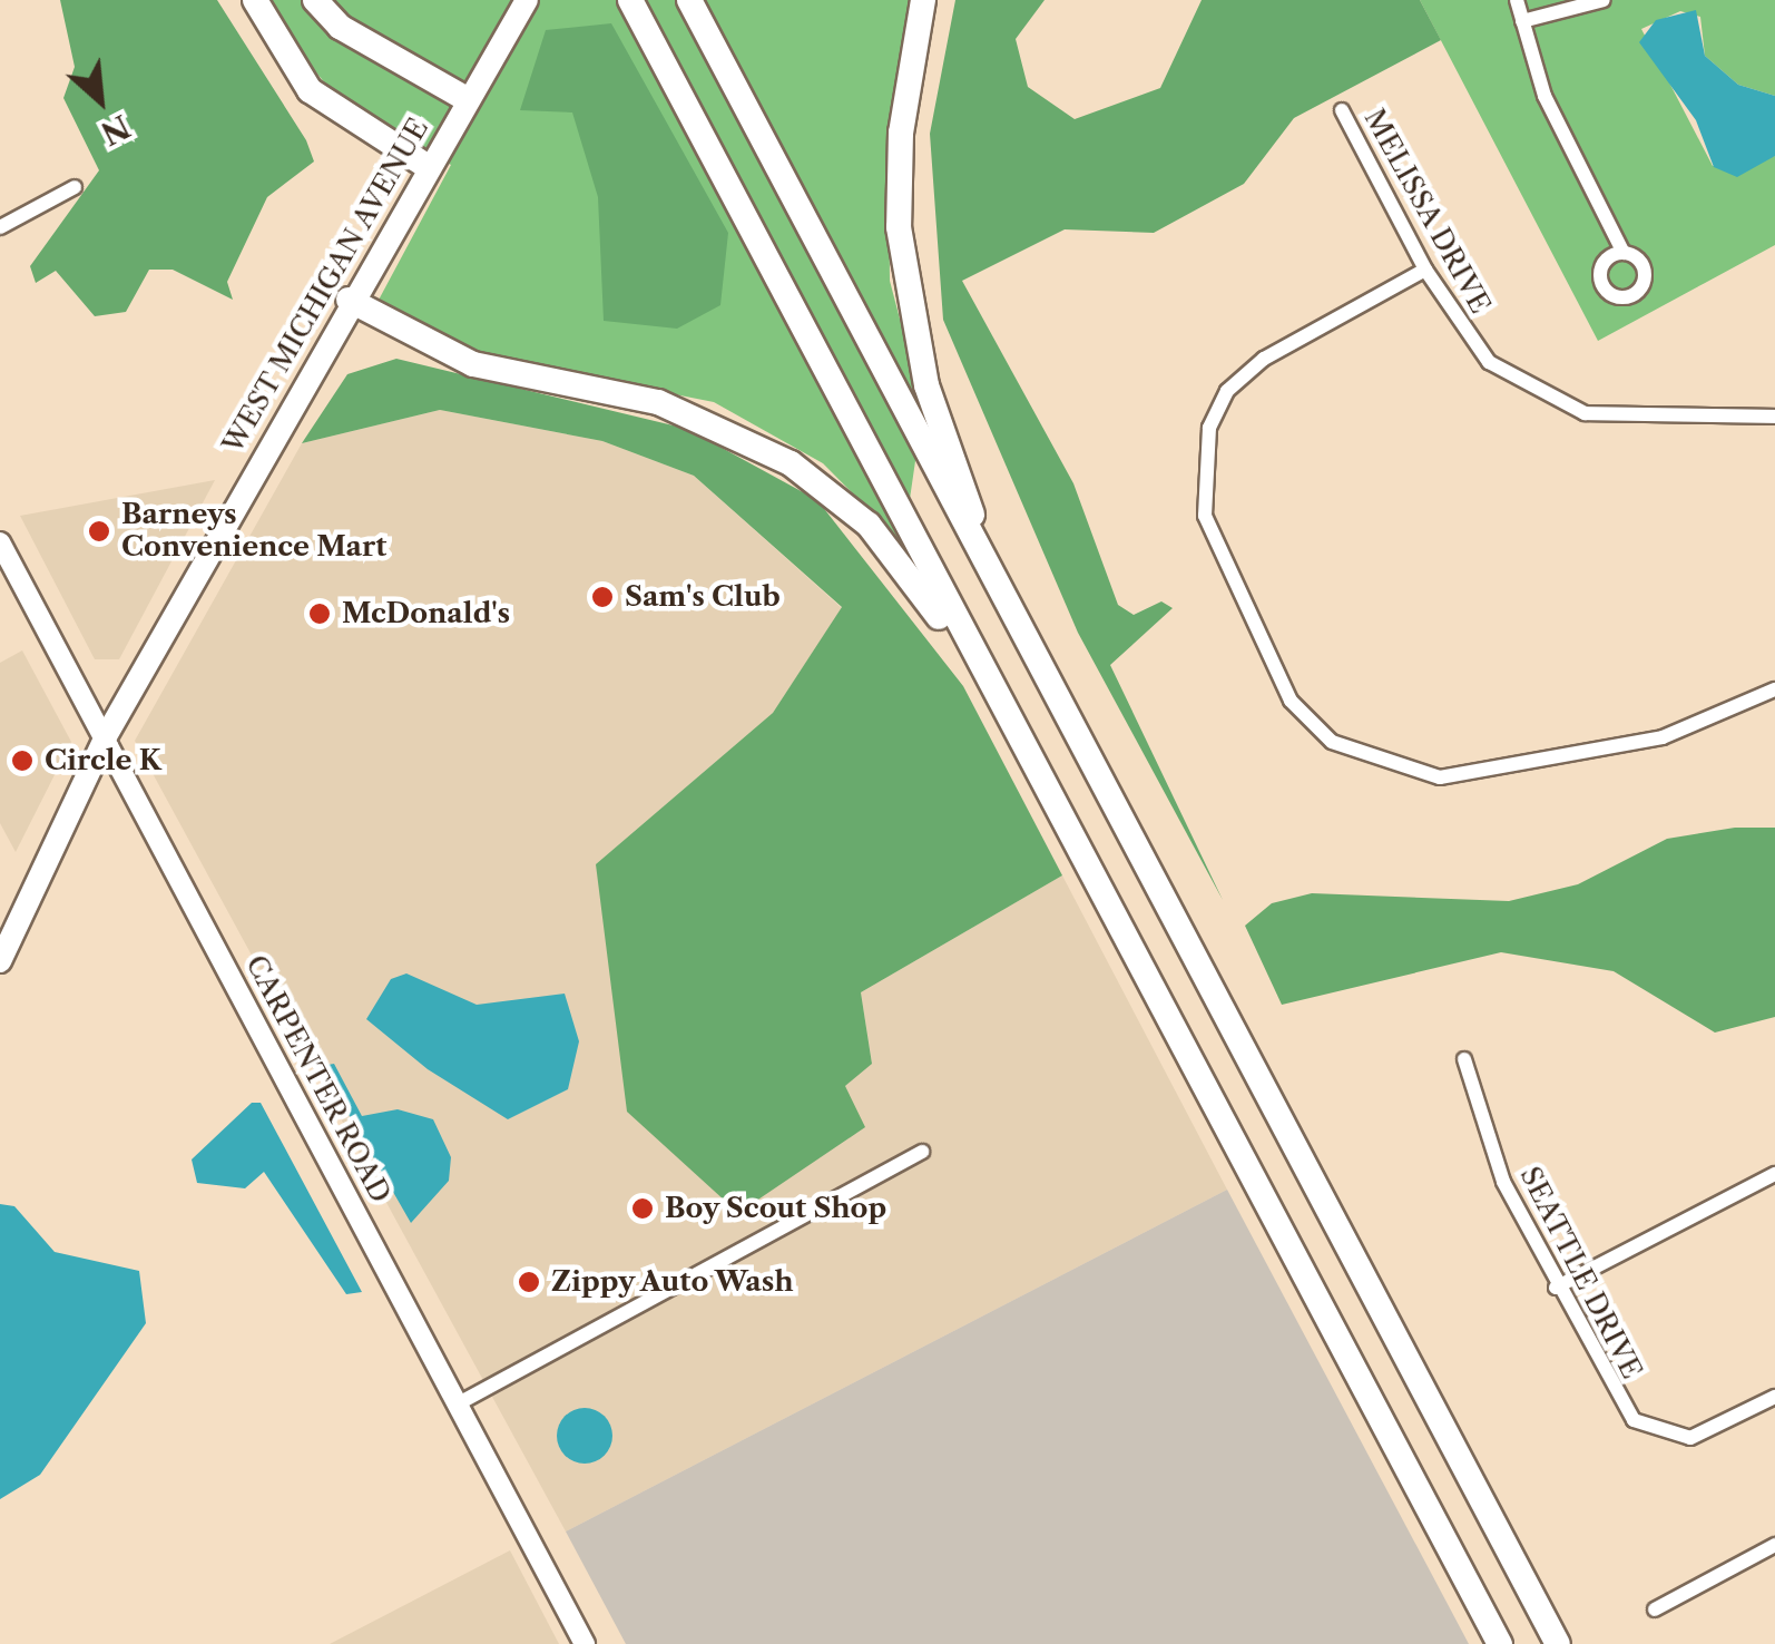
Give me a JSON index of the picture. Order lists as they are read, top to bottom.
{
  "streets": {
    "highway": ["WEST MICHIGAN AVENUE"],
    "main road": ["CARPENTER ROAD"],
    "street": ["MELISSA DRIVE", "SEATTLE DRIVE"]
  },
  "crossings": [
    ["WEST MICHIGAN AVENUE", "CARPENTER ROAD"]
  ],
  "places": [
    "Barneys Convenience Mart",
    "Sam's Club",
    "McDonald's",
    "Circle K",
    "Boy Scout Shop",
    "Zippy Auto Wash"
  ],
  "north": "bottom right"
}
